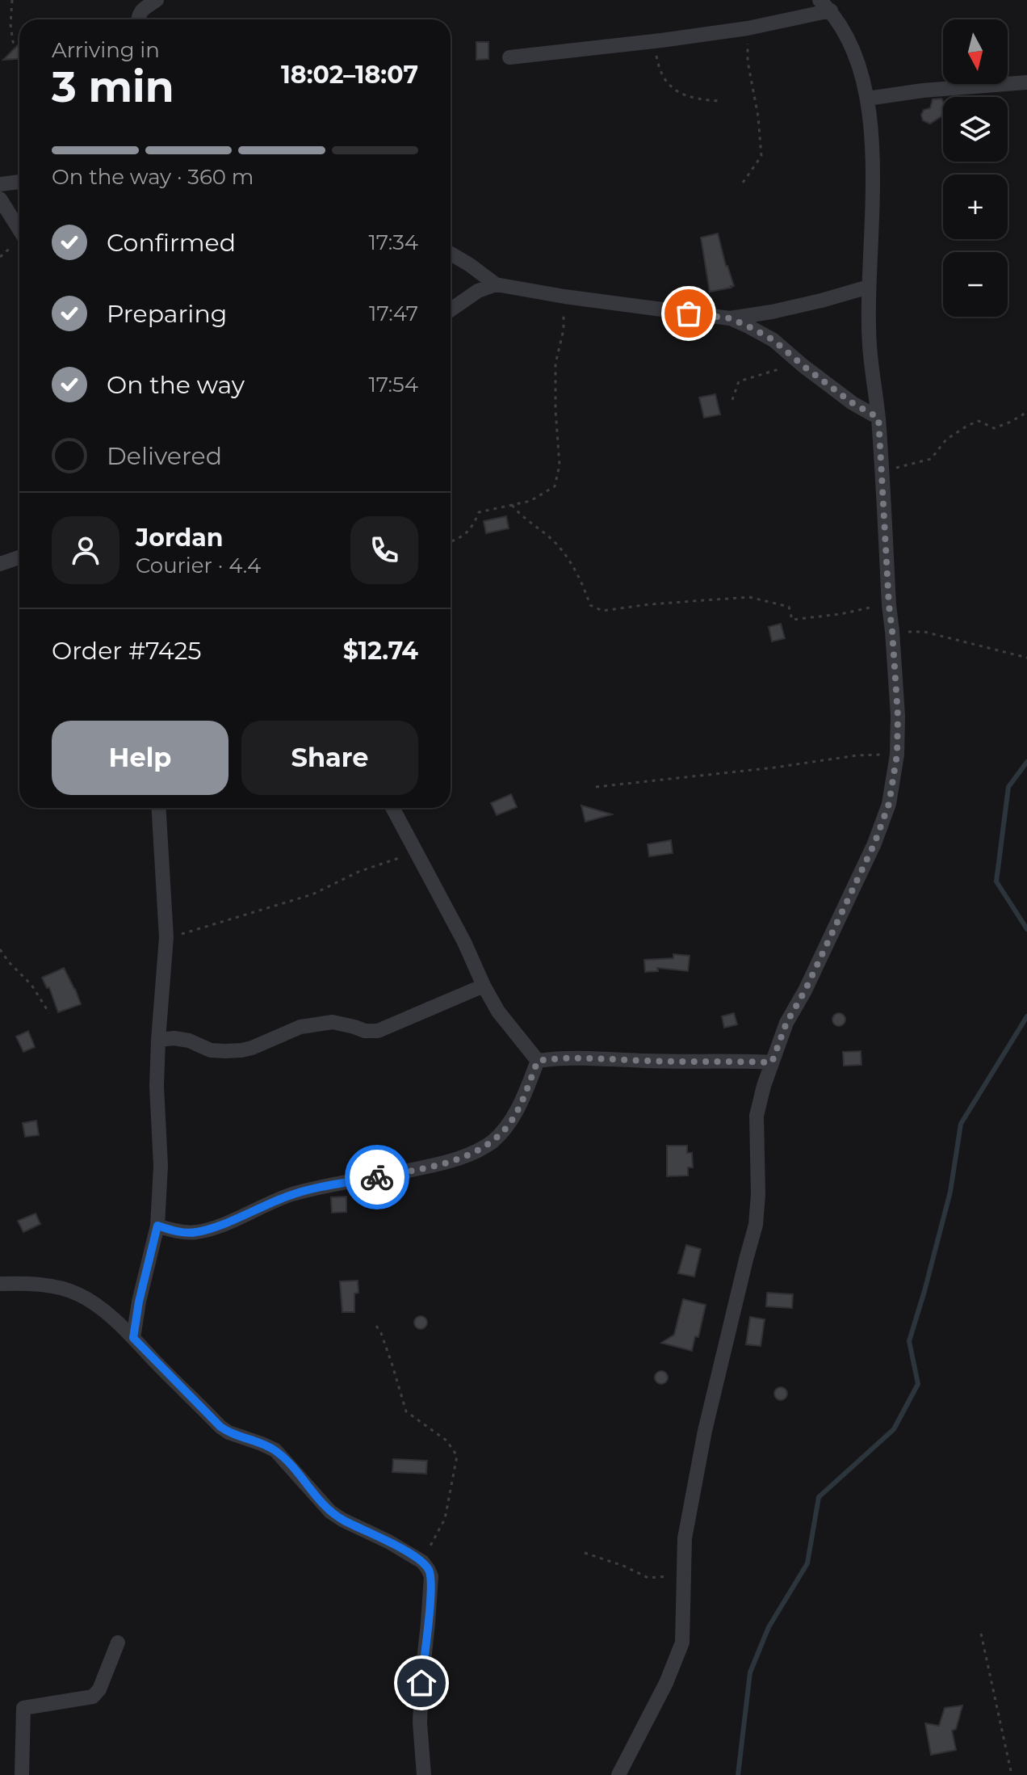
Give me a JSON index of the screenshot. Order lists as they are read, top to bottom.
{
  "north": "bottom",
  "page": {
    "map_buttons": ["+", "−"],
    "heading": ["3 min", "Arriving in", "18:02–18:07"],
    "panel": [
      "Jordan",
      "Courier · 4.4",
      "Order #7425",
      "$12.74"
    ],
    "bar": "On the way · 360 m",
    "list": [
      ["Confirmed", "17:34"],
      ["Preparing", "17:47"],
      ["On the way", "17:54"],
      "Delivered"
    ],
    "buttons": ["Help", "Share"]
  }
}
